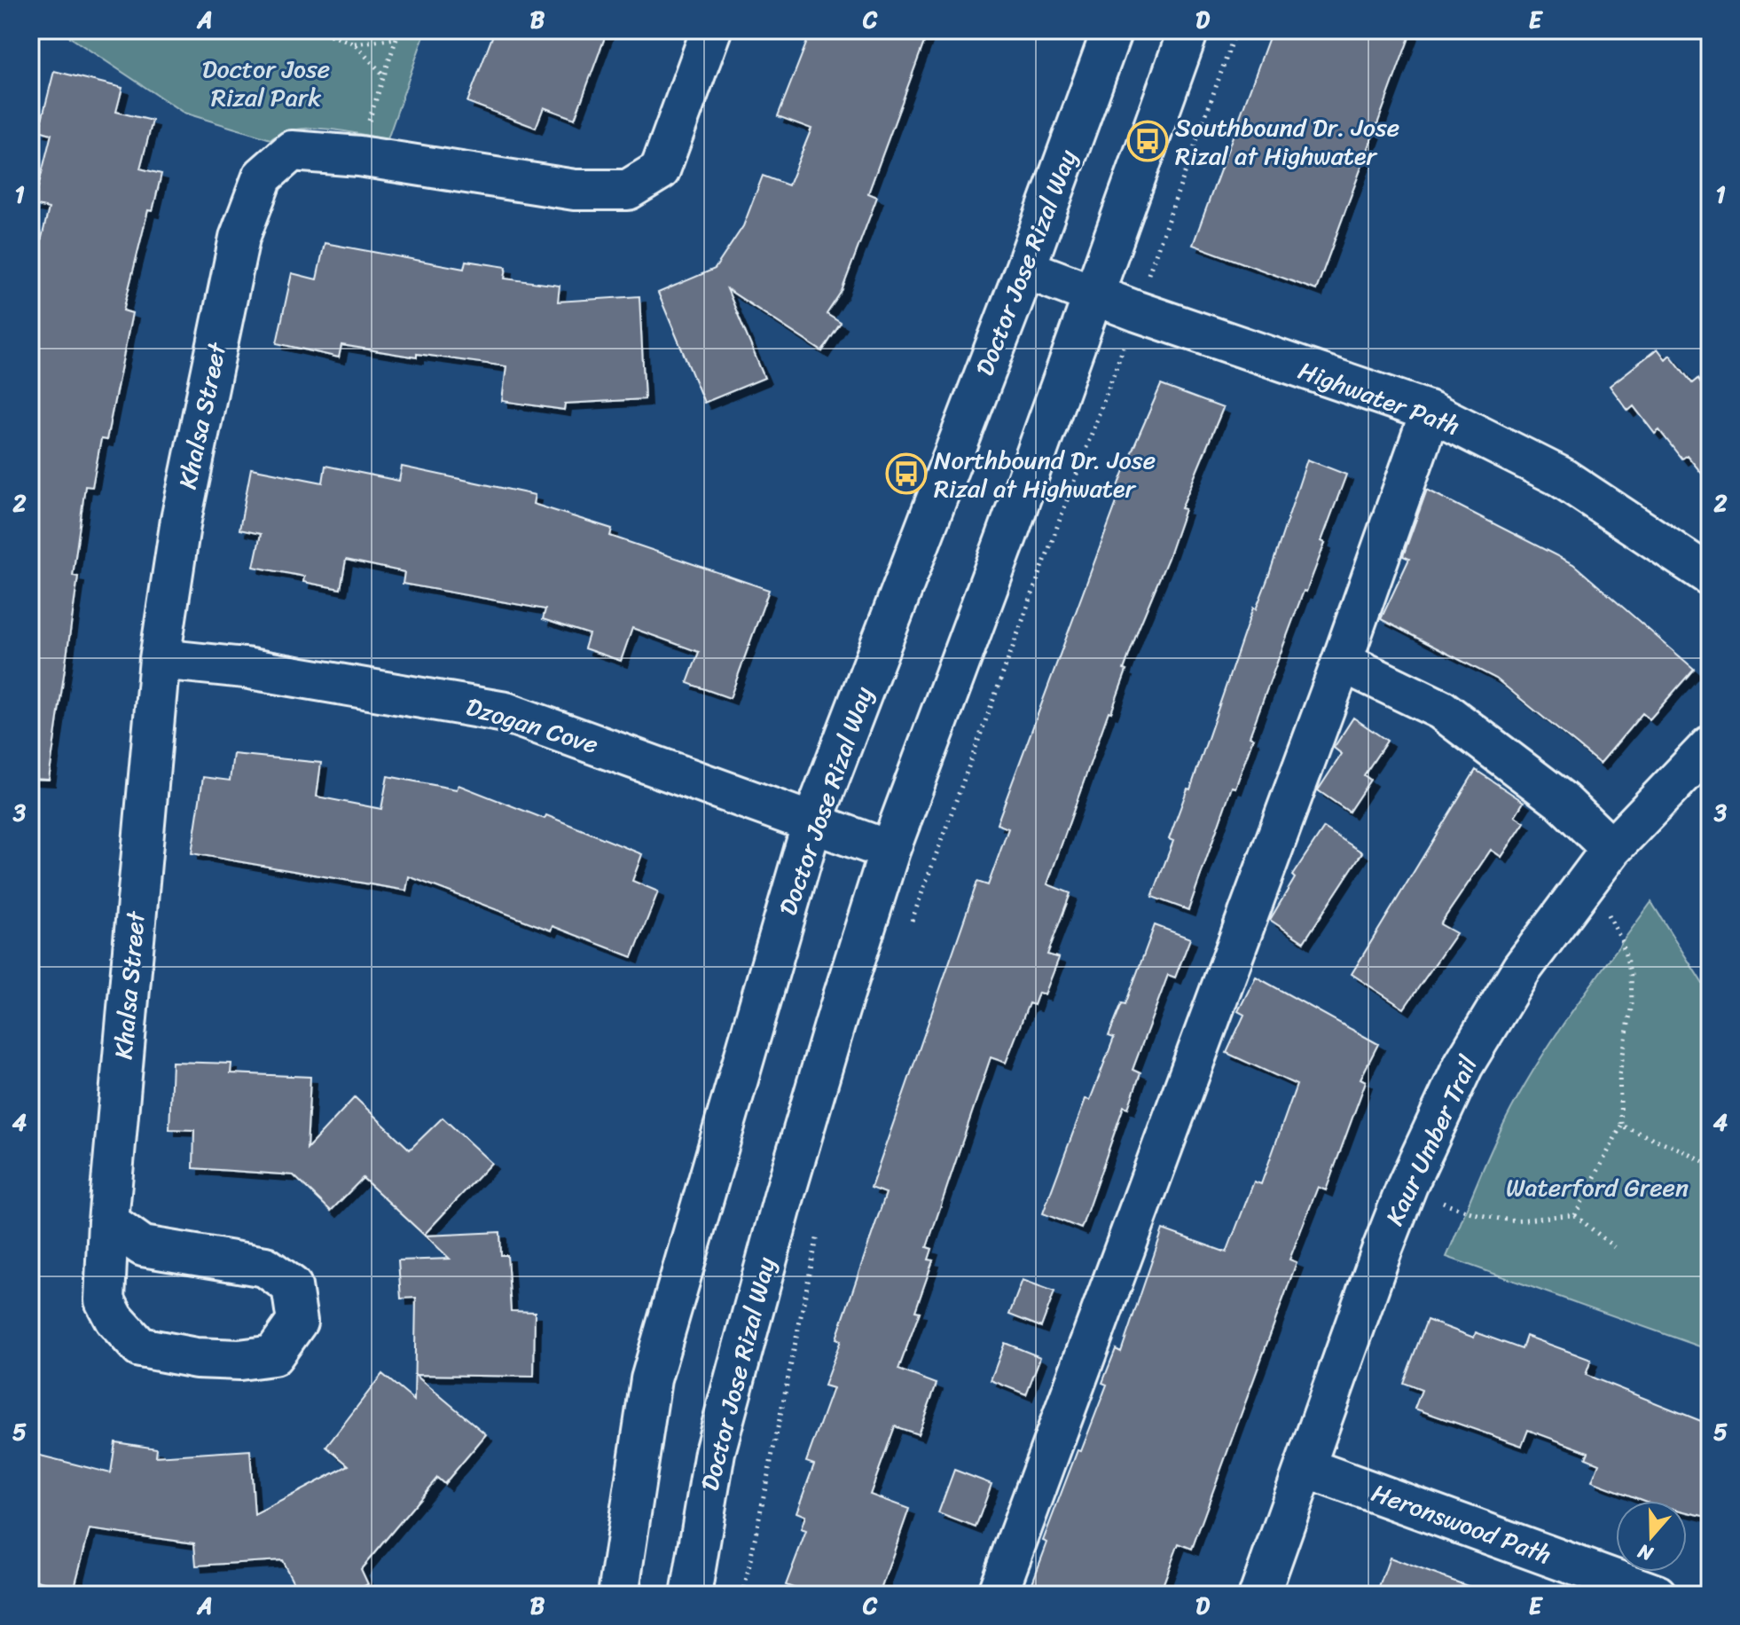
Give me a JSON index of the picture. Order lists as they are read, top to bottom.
{
  "streets": {
    "street": [
      "Doctor Jose Rizal Way",
      "Highwater Path",
      "Khalsa Street",
      "Dzogan Cove",
      "Kaur Umber Trail",
      "Heronswood Path"
    ]
  },
  "crossings": [
    ["Doctor Jose Rizal Way", "Highwater Path"],
    ["Doctor Jose Rizal Way", "Dzogan Cove"],
    ["Khalsa Street", "Dzogan Cove"],
    ["Kaur Umber Trail", "Heronswood Path"]
  ],
  "parks": ["Doctor Jose Rizal Park", "Waterford Green"],
  "places": {
    "bus stop": ["Southbound Dr. Jose Rizal at Highwater", "Northbound Dr. Jose Rizal at Highwater"]
  },
  "north": "bottom",
  "grid": {
    "columns": [
      "A",
      "B",
      "C",
      "D",
      "E"
    ],
    "rows": [
      "1",
      "2",
      "3",
      "4",
      "5"
    ]
  }
}
